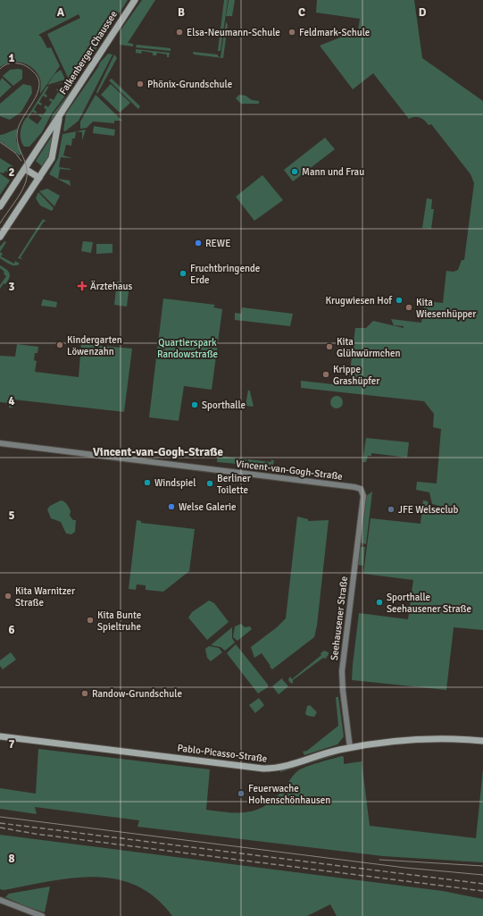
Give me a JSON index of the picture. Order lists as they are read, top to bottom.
{
  "streets": {
    "main road": ["Falkenberger Chaussee", "Pablo-Picasso-Straße"],
    "street": ["Vincent-van-Gogh-Straße", "Seehausener Straße"]
  },
  "crossings": [
    ["Vincent-van-Gogh-Straße", "Seehausener Straße"],
    ["Seehausener Straße", "Pablo-Picasso-Straße"]
  ],
  "districts": ["Vincent-van-Gogh-Straße"],
  "parks": ["Quartierspark Randowstraße"],
  "places": {
    "other": [
      "Elsa-Neumann-Schule",
      "Feldmark-Schule",
      "Phönix-Grundschule",
      "Mann und Frau",
      "REWE",
      "Fruchtbringende Erde",
      "Krugwiesen Hof",
      "Kita Wiesenhüpper",
      "Kindergarten Löwenzahn",
      "Kita Glühwürmchen",
      "Krippe Grashüpfer",
      "Sporthalle",
      "Windspiel",
      "Berliner Toilette",
      "Welse Galerie",
      "JFE Welseclub",
      "Kita Warnitzer Straße",
      "Sporthalle Seehausener Straße",
      "Kita Bunte Spieltruhe",
      "Randow-Grundschule",
      "Feuerwache Hohenschönhausen"
    ],
    "health": ["Ärztehaus"]
  },
  "grid": {
    "columns": [
      "A",
      "B",
      "C",
      "D"
    ],
    "rows": [
      "1",
      "2",
      "3",
      "4",
      "5",
      "6",
      "7",
      "8"
    ]
  }
}
